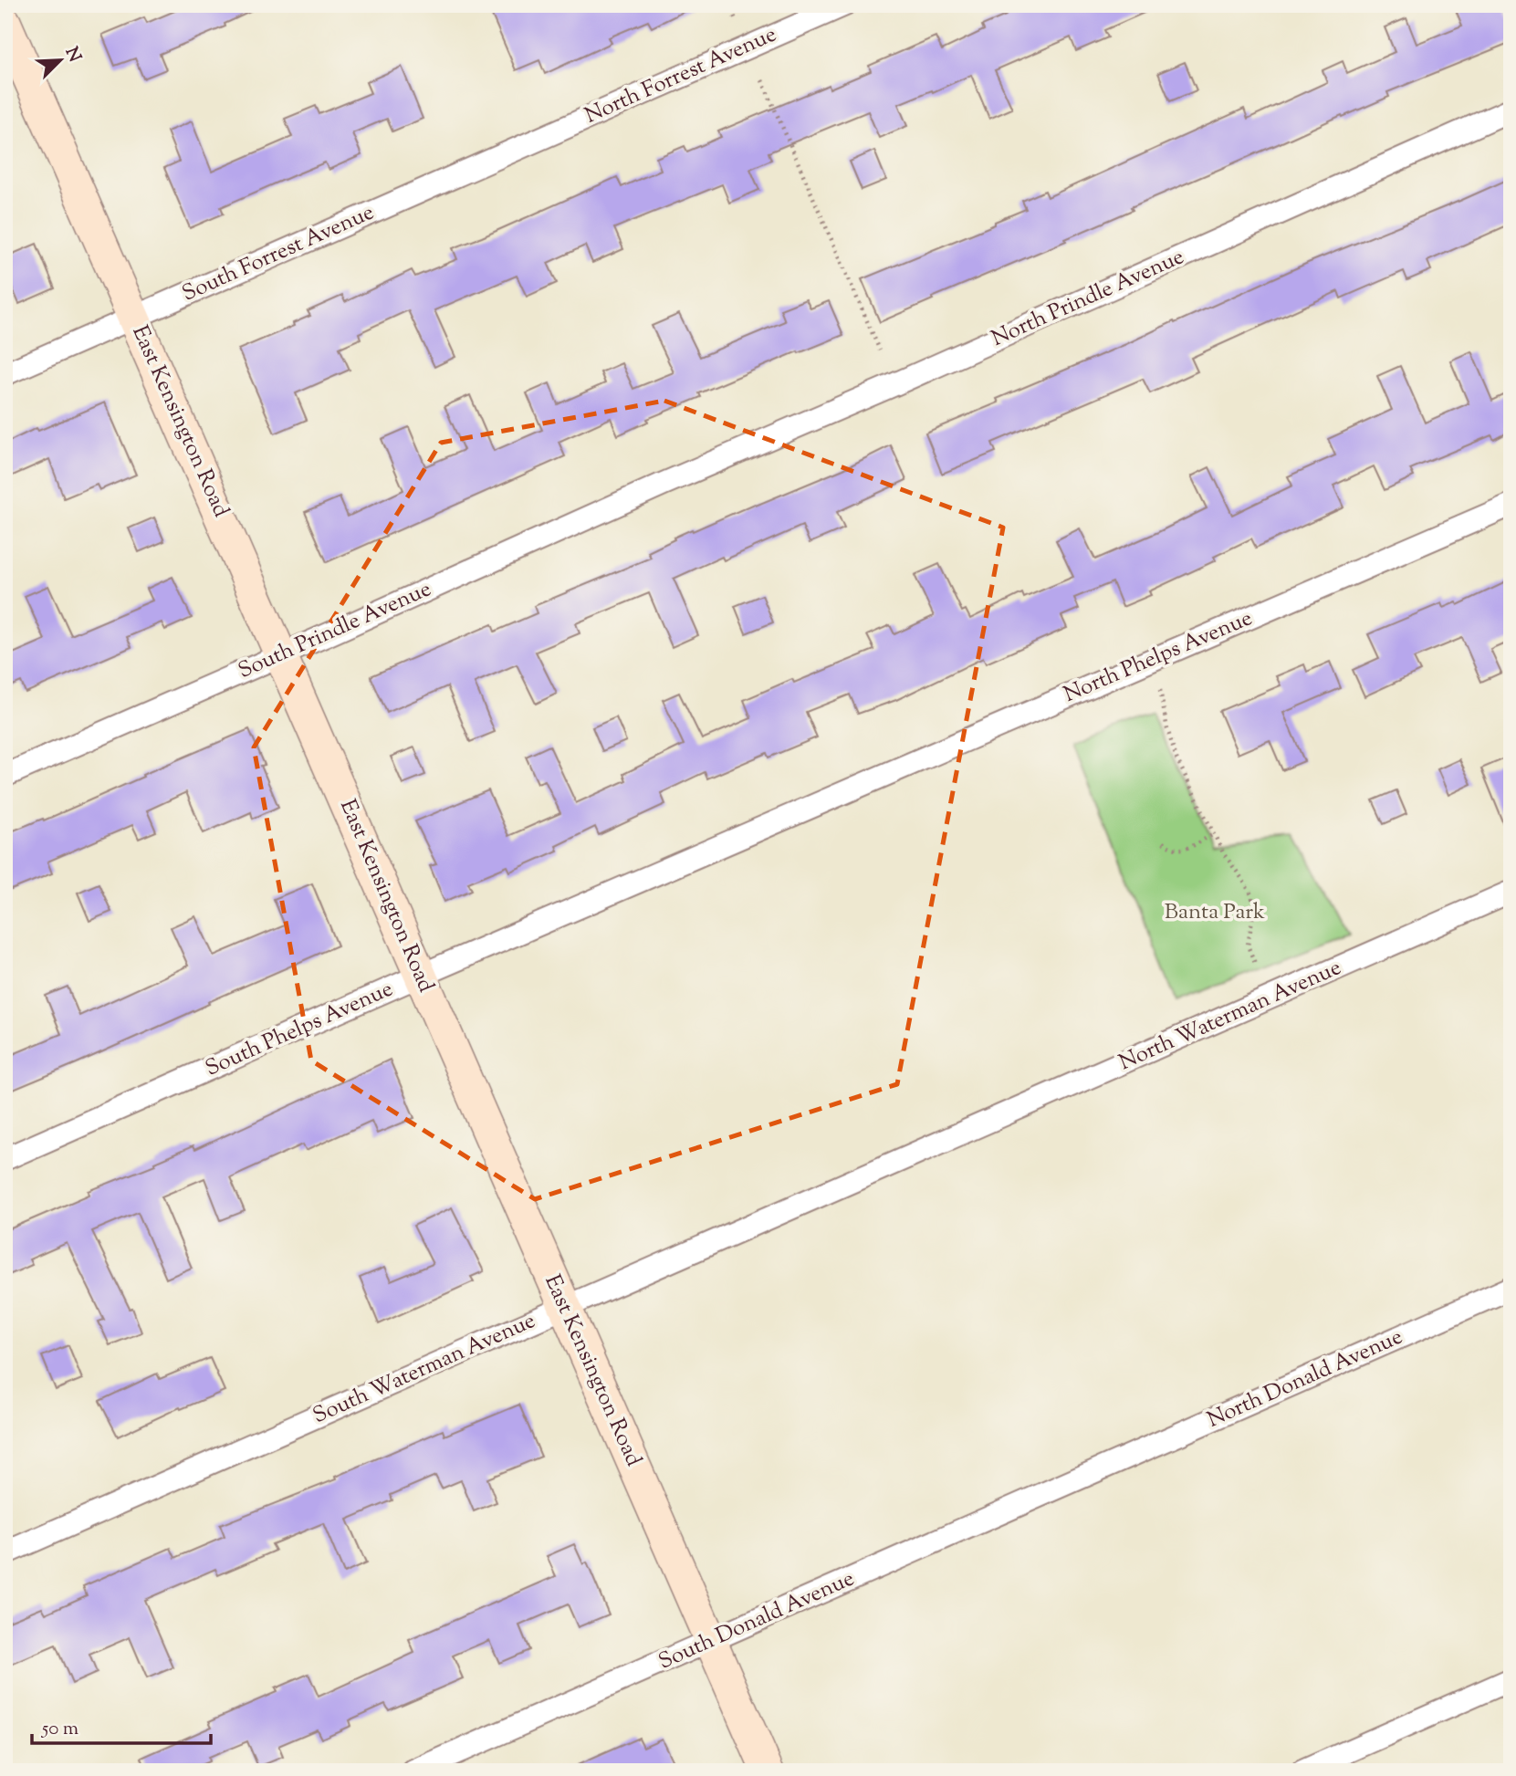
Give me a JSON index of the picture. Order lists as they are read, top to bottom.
{
  "streets": {
    "main road": ["East Kensington Road"],
    "street": [
      "North Forrest Avenue",
      "South Forrest Avenue",
      "North Prindle Avenue",
      "South Prindle Avenue",
      "North Phelps Avenue",
      "North Waterman Avenue",
      "South Phelps Avenue",
      "South Waterman Avenue",
      "North Donald Avenue",
      "South Donald Avenue"
    ]
  },
  "crossings": [
    ["North Forrest Avenue", "South Forrest Avenue"],
    ["South Forrest Avenue", "East Kensington Road"],
    ["North Prindle Avenue", "South Prindle Avenue"],
    ["East Kensington Road", "South Prindle Avenue"],
    ["East Kensington Road", "South Phelps Avenue"],
    ["East Kensington Road", "South Waterman Avenue"],
    ["East Kensington Road", "South Donald Avenue"],
    ["North Phelps Avenue", "South Phelps Avenue"],
    ["North Waterman Avenue", "South Waterman Avenue"],
    ["North Donald Avenue", "South Donald Avenue"]
  ],
  "parks": ["Banta Park"],
  "scale_bar": "50 m",
  "north": "top right"
}
